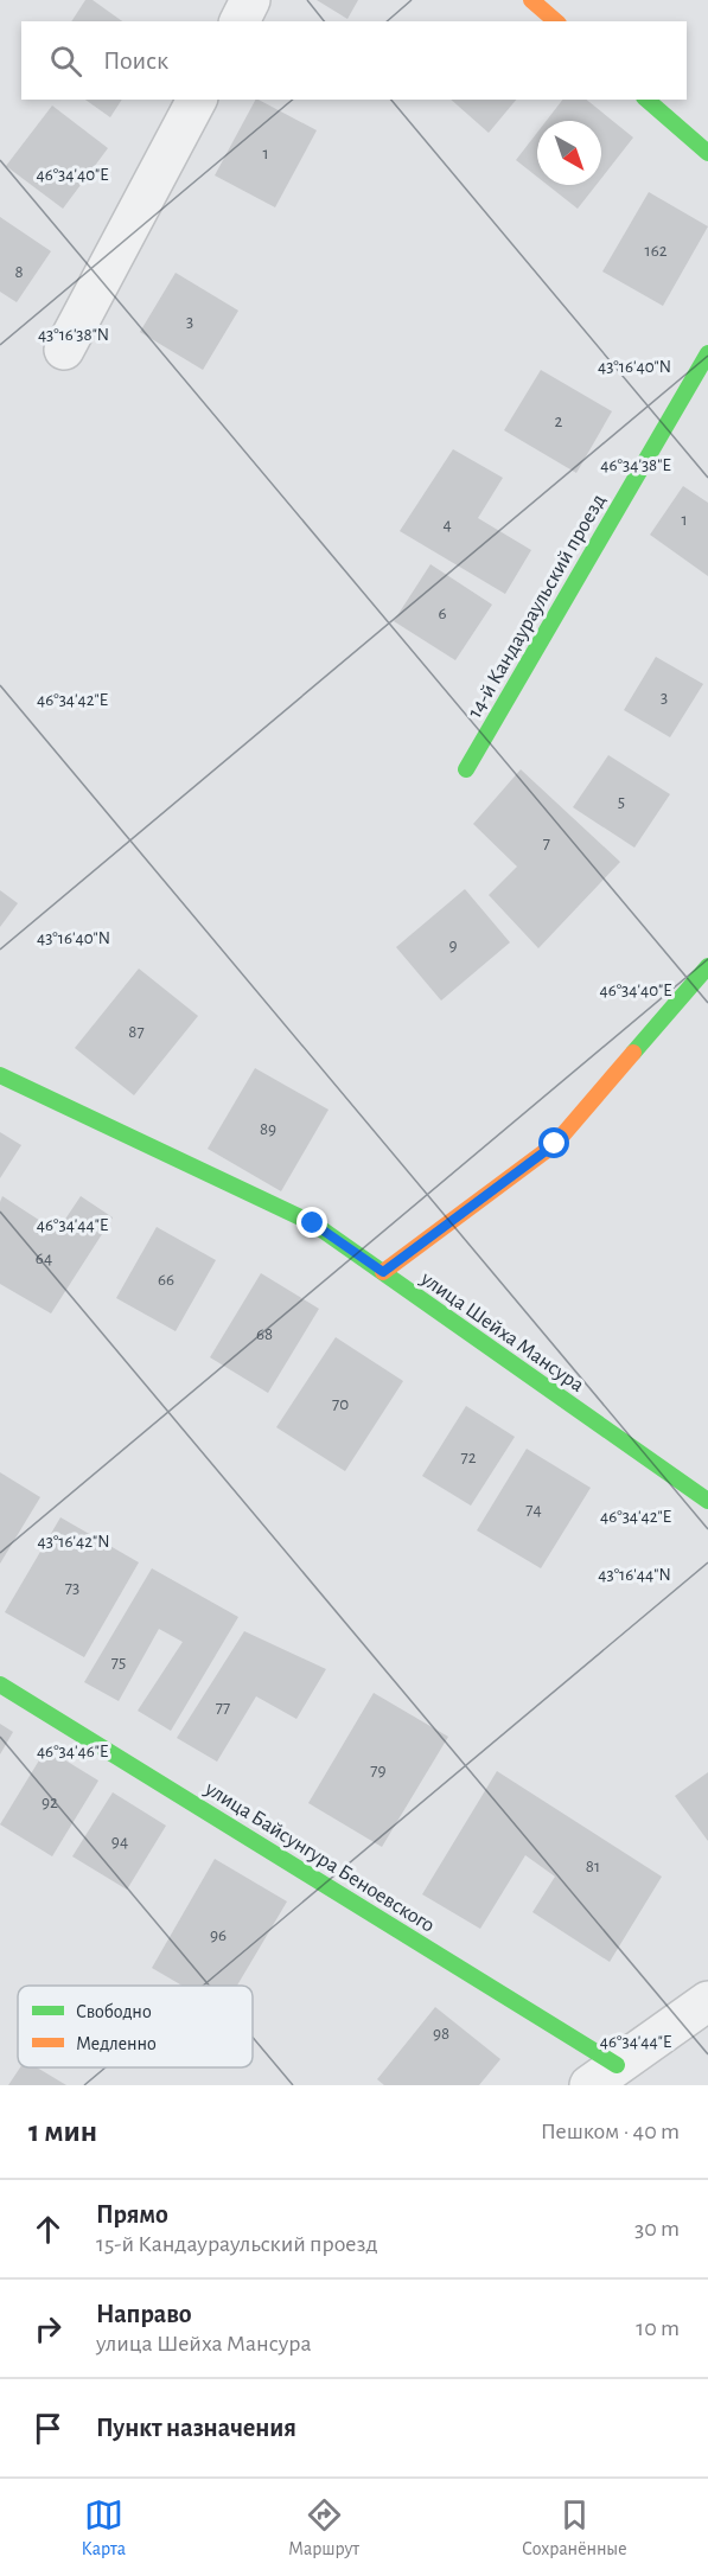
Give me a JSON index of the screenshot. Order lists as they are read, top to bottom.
{
  "streets": {
    "street": ["14-й Кандаураульский проезд", "улица Шейха Мансура", "улица Байсунгура Беноевского"]
  },
  "house_numbers": [
    "1",
    "162",
    "8",
    "3",
    "2",
    "1",
    "4",
    "6",
    "3",
    "5",
    "7",
    "9",
    "87",
    "89",
    "64",
    "66",
    "68",
    "70",
    "72",
    "74",
    "73",
    "75",
    "77",
    "79",
    "92",
    "94",
    "81",
    "96",
    "98"
  ],
  "legend": ["Свободно", "Медленно"],
  "north": "bottom right",
  "page": {
    "search": "Поиск",
    "heading": ["1 мин", "Пешком · 40 m"],
    "list": [
      ["Прямо", "15-й Кандаураульский проезд", "30 m"],
      ["Направо", "улица Шейха Мансура", "10 m"],
      "Пункт назначения"
    ],
    "nav": ["Карта", "Маршрут", "Сохранённые"]
  },
  "coordinates": [
    "46°34'40\"E",
    "43°16'38\"N",
    "43°16'40\"N",
    "46°34'38\"E",
    "46°34'42\"E",
    "46°34'44\"E",
    "43°16'42\"N",
    "43°16'44\"N",
    "46°34'46\"E"
  ]
}
